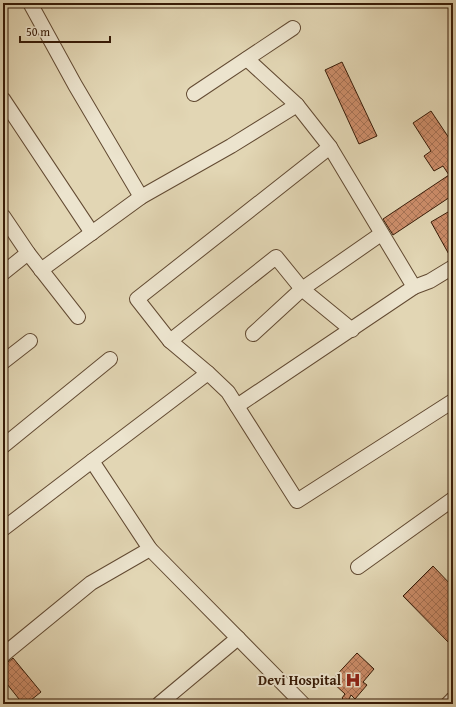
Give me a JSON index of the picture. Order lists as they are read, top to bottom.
{
  "places": {
    "hospital": ["Devi Hospital"]
  },
  "scale_bar": "50 m"
}
